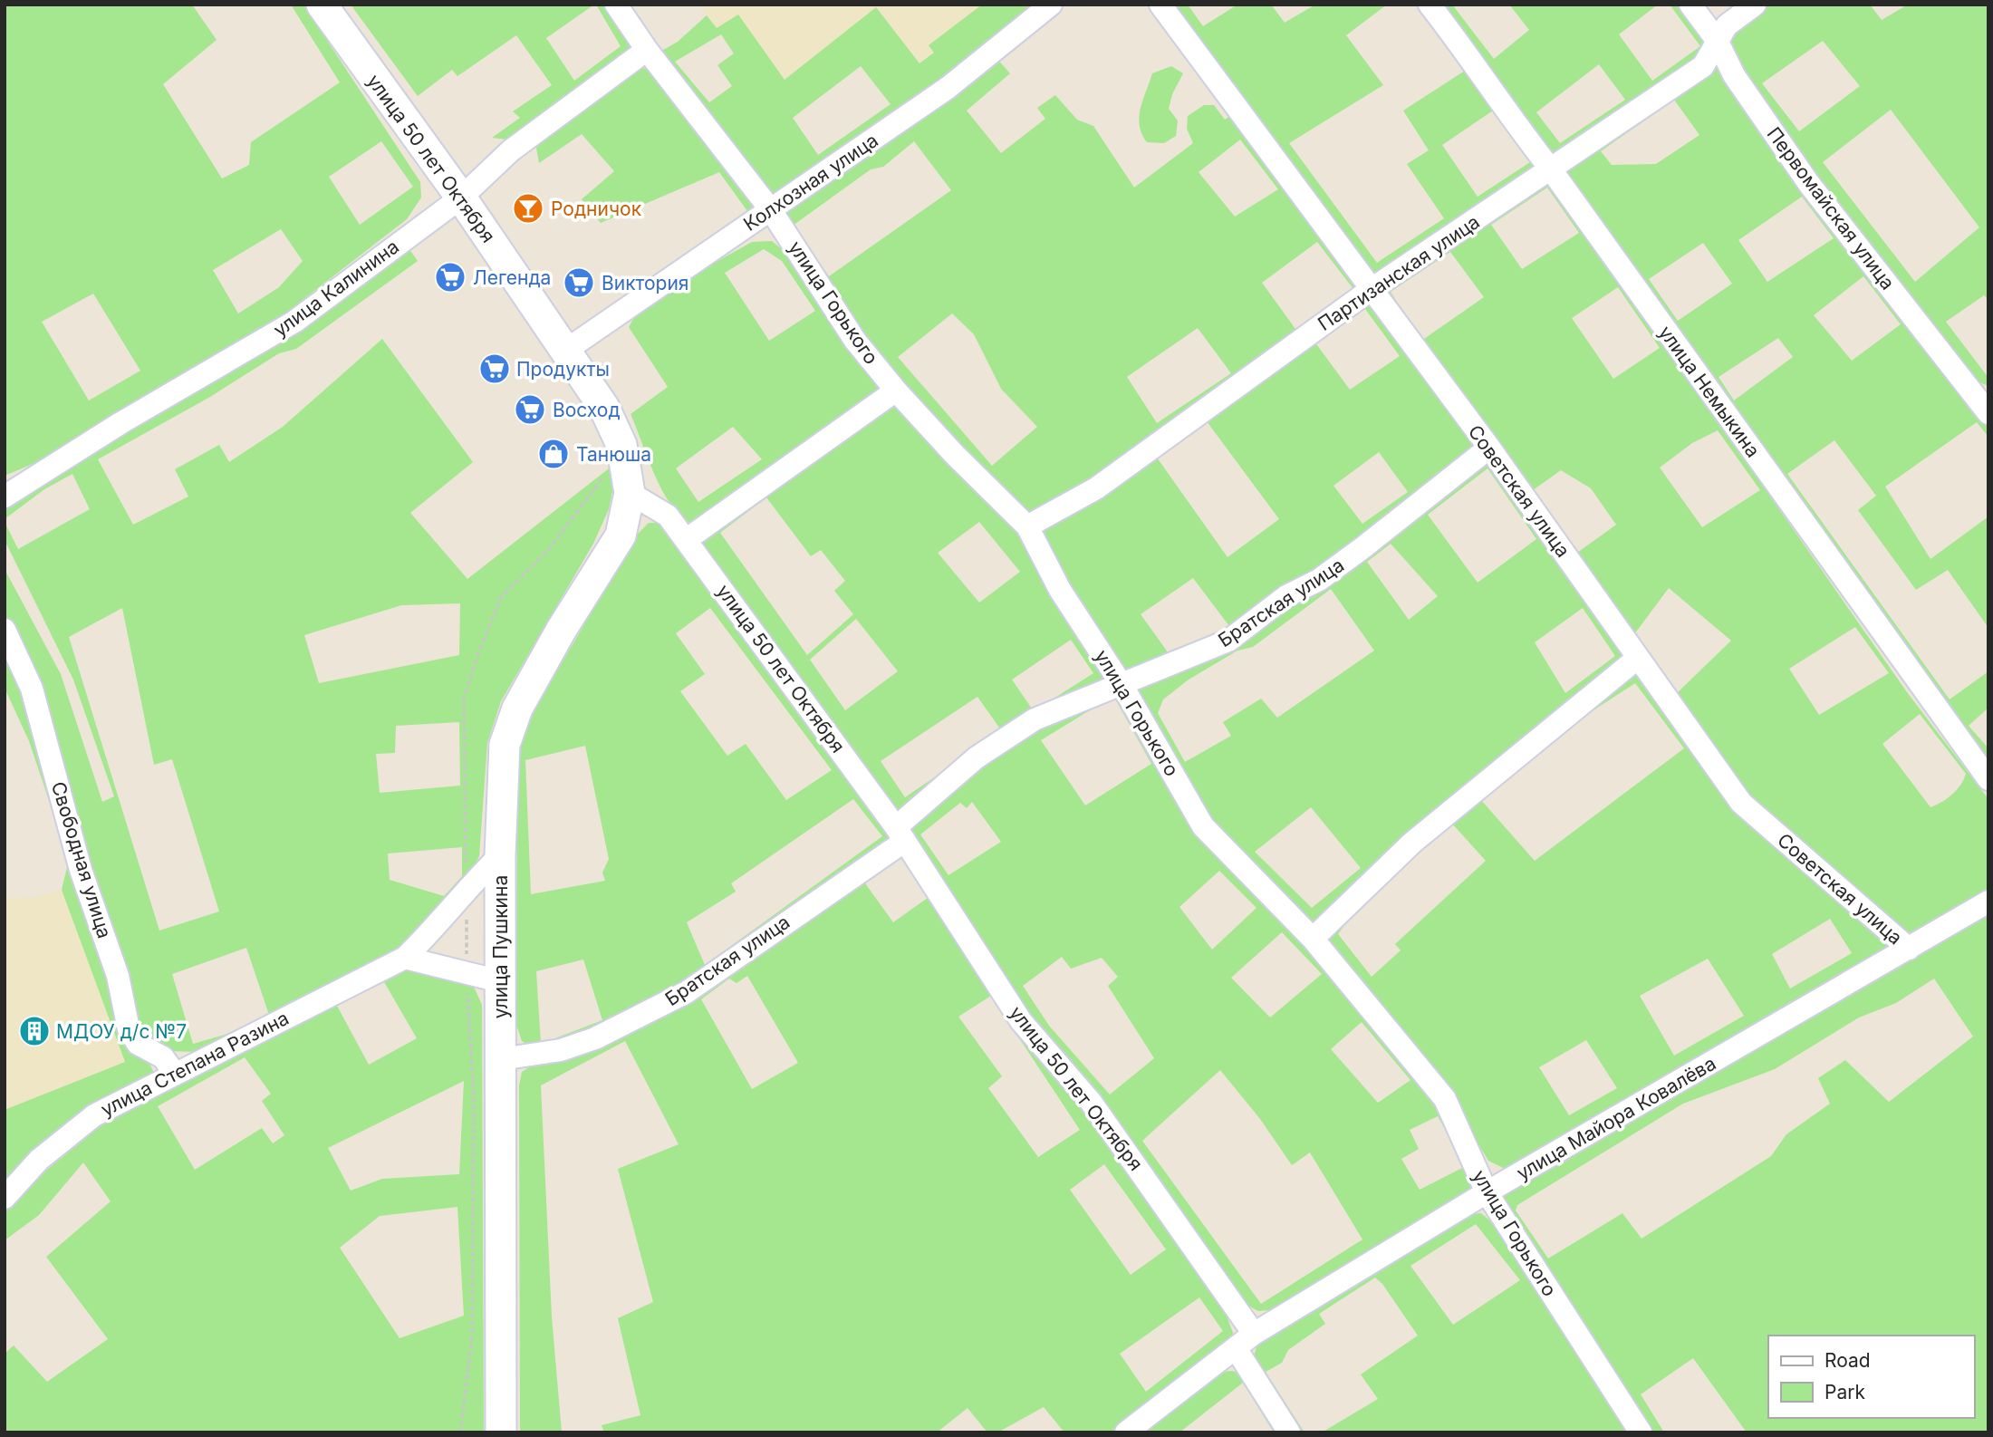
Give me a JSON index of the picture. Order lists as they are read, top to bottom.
{
  "streets": {
    "main road": ["улица 50 лет Октября", "улица Пушкина"],
    "street": [
      "Колхозная улица",
      "Первомайская улица",
      "Партизанская улица",
      "улица Калинина",
      "улица Горького",
      "улица Немыкина",
      "Советская улица",
      "Братская улица",
      "Свободная улица",
      "улица Степана Разина",
      "улица Майора Ковалёва"
    ]
  },
  "crossings": [
    ["улица 50 лет Октября", "Колхозная улица"],
    ["улица 50 лет Октября", "улица Калинина"],
    ["улица 50 лет Октября", "Братская улица"],
    ["улица 50 лет Октября", "улица Пушкина"],
    ["улица 50 лет Октября", "улица Майора Ковалёва"],
    ["Колхозная улица", "улица Горького"],
    ["Первомайская улица", "Партизанская улица"],
    ["Партизанская улица", "улица Горького"],
    ["Партизанская улица", "улица Немыкина"],
    ["Партизанская улица", "Советская улица"],
    ["улица Калинина", "улица Горького"],
    ["улица Горького", "Братская улица"],
    ["улица Горького", "улица Майора Ковалёва"],
    ["Советская улица", "Братская улица"],
    ["Советская улица", "улица Майора Ковалёва"],
    ["Братская улица", "улица Пушкина"],
    ["Свободная улица", "улица Степана Разина"],
    ["улица Пушкина", "улица Степана Разина"]
  ],
  "places": {
    "bar": ["Родничок"],
    "supermarket": [
      "Легенда",
      "Виктория",
      "Продукты",
      "Восход"
    ],
    "shop": ["Танюша"],
    "building": ["МДОУ д/с №7"]
  },
  "legend": ["Road", "Park"]
}
